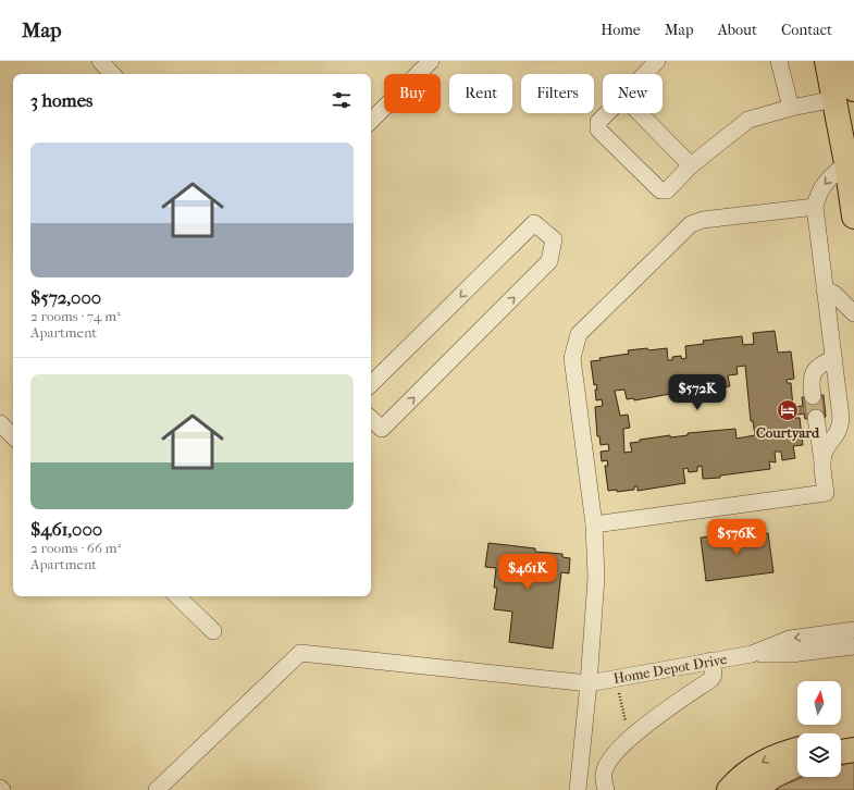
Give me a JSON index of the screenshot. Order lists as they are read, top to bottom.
{
  "streets": {
    "street": ["Home Depot Drive"]
  },
  "places": {
    "hotel": ["Courtyard"]
  },
  "north": "top",
  "page": {
    "header": "Map",
    "nav": [
      "Home",
      "Map",
      "About",
      "Contact"
    ],
    "chip": [
      "Buy",
      "Rent",
      "Filters",
      "New"
    ],
    "heading": "3 homes",
    "list": [
      {
        "name": "$572,000",
        "note": "2 rooms · 74 m² · Apartment"
      },
      {
        "name": "$461,000",
        "note": "2 rooms · 66 m² · Apartment"
      }
    ],
    "price": ["$572K", "$576K", "$461K"]
  }
}
